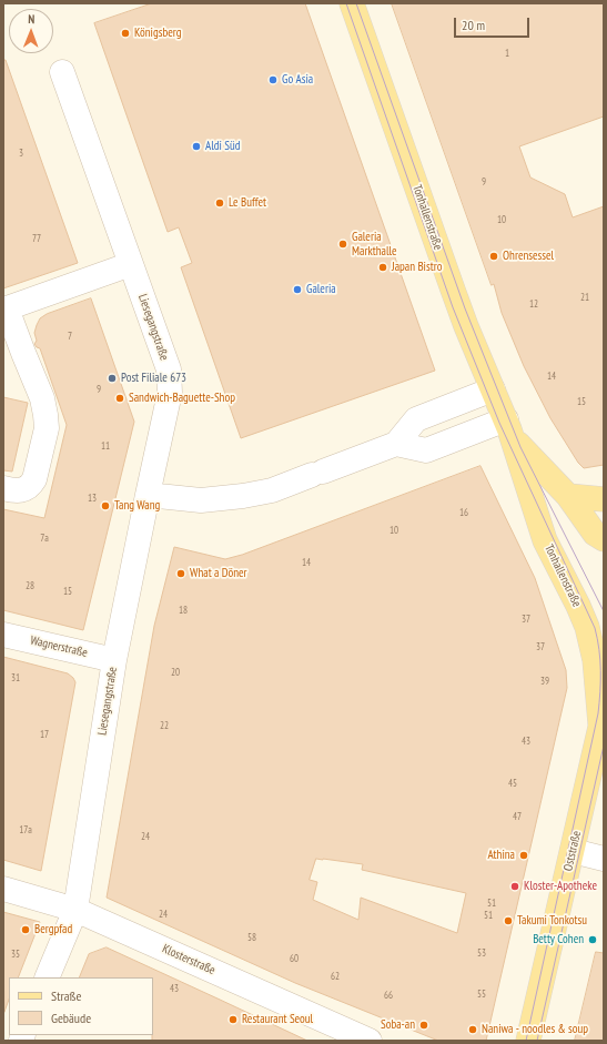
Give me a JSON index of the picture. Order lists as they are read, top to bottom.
{
  "streets": {
    "main road": ["Tonhallenstraße", "Oststraße"],
    "street": ["Liesegangstraße", "Wagnerstraße", "Klosterstraße"]
  },
  "crossings": [
    ["Tonhallenstraße", "Oststraße"],
    ["Liesegangstraße", "Wagnerstraße"],
    ["Liesegangstraße", "Klosterstraße"]
  ],
  "places": [
    "Königsberg",
    "Go Asia",
    "Aldi Süd",
    "Le Buffet",
    "Galeria Markthalle",
    "Ohrensessel",
    "Japan Bistro",
    "Galeria",
    "Post Filiale 673",
    "Sandwich-Baguette-Shop",
    "Tang Wang",
    "What a Döner",
    "Athina",
    "Kloster-Apotheke",
    "Takumi Tonkotsu",
    "Bergpfad",
    "Betty Cohen",
    "Restaurant Seoul",
    "Soba-an",
    "Naniwa - noodles & soup"
  ],
  "house_numbers": [
    "1",
    "3",
    "9",
    "10",
    "77",
    "21",
    "12",
    "7",
    "14",
    "9",
    "15",
    "11",
    "13",
    "16",
    "10",
    "7a",
    "14",
    "28",
    "15",
    "18",
    "37",
    "37",
    "20",
    "31",
    "39",
    "22",
    "17",
    "43",
    "45",
    "47",
    "17a",
    "24",
    "51",
    "24",
    "51",
    "58",
    "53",
    "35",
    "60",
    "62",
    "43",
    "55",
    "66"
  ],
  "legend": ["Straße", "Gebäude"],
  "scale_bar": "20 m",
  "north": "top"
}
